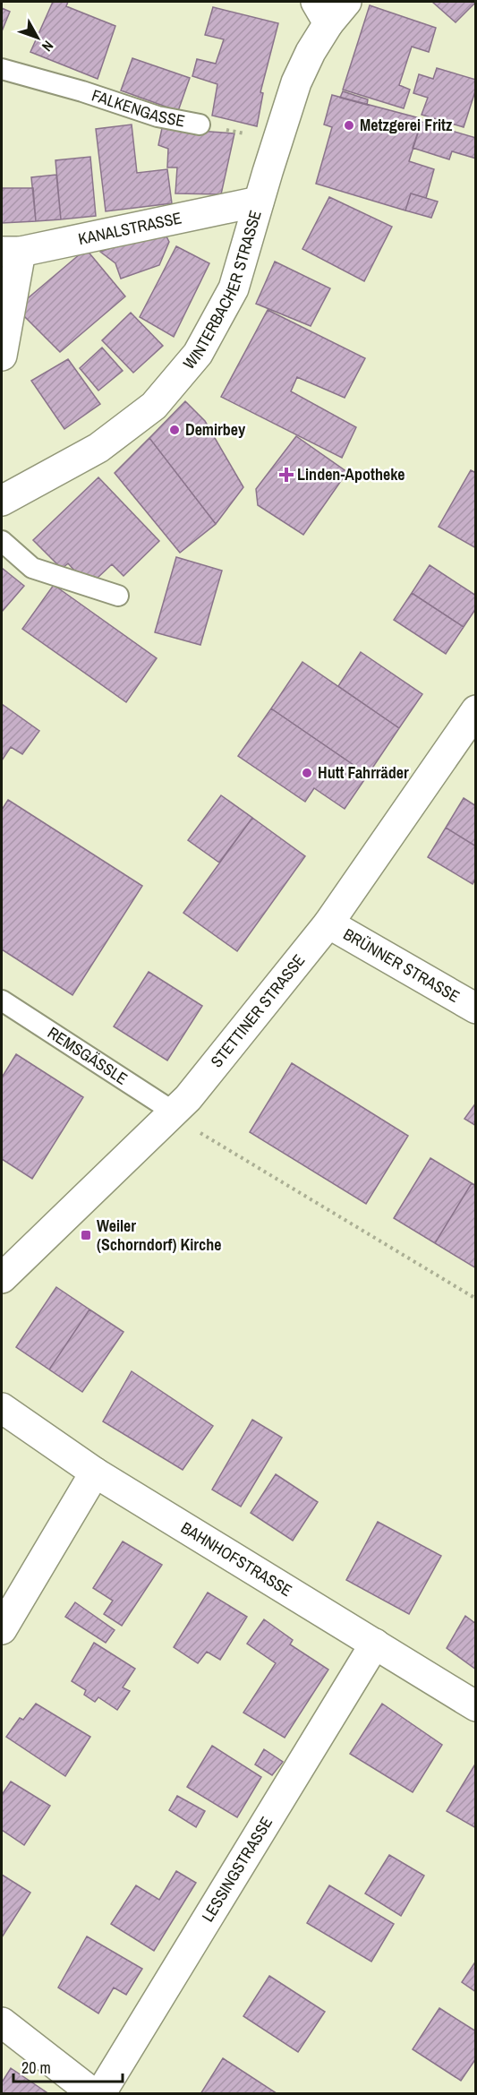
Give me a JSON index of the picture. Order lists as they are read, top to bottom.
{
  "streets": {
    "street": [
      "KANALSTRASSE",
      "WINTERBACHER STRASSE",
      "BRÜNNER STRASSE",
      "STETTINER STRASSE",
      "BAHNHOFSTRASSE",
      "LESSINGSTRASSE"
    ],
    "lane": ["FALKENGASSE", "REMSGÄSSLE"]
  },
  "crossings": [
    ["FALKENGASSE", "WINTERBACHER STRASSE"],
    ["KANALSTRASSE", "WINTERBACHER STRASSE"],
    ["BRÜNNER STRASSE", "STETTINER STRASSE"],
    ["STETTINER STRASSE", "REMSGÄSSLE"],
    ["BAHNHOFSTRASSE", "LESSINGSTRASSE"]
  ],
  "places": {
    "other": ["Metzgerei Fritz", "Demirbey", "Hutt Fahrräder"],
    "health": ["Linden-Apotheke"],
    "transit": ["Weiler (Schorndorf) Kirche"]
  },
  "scale_bar": "20 m",
  "north": "bottom right"
}
